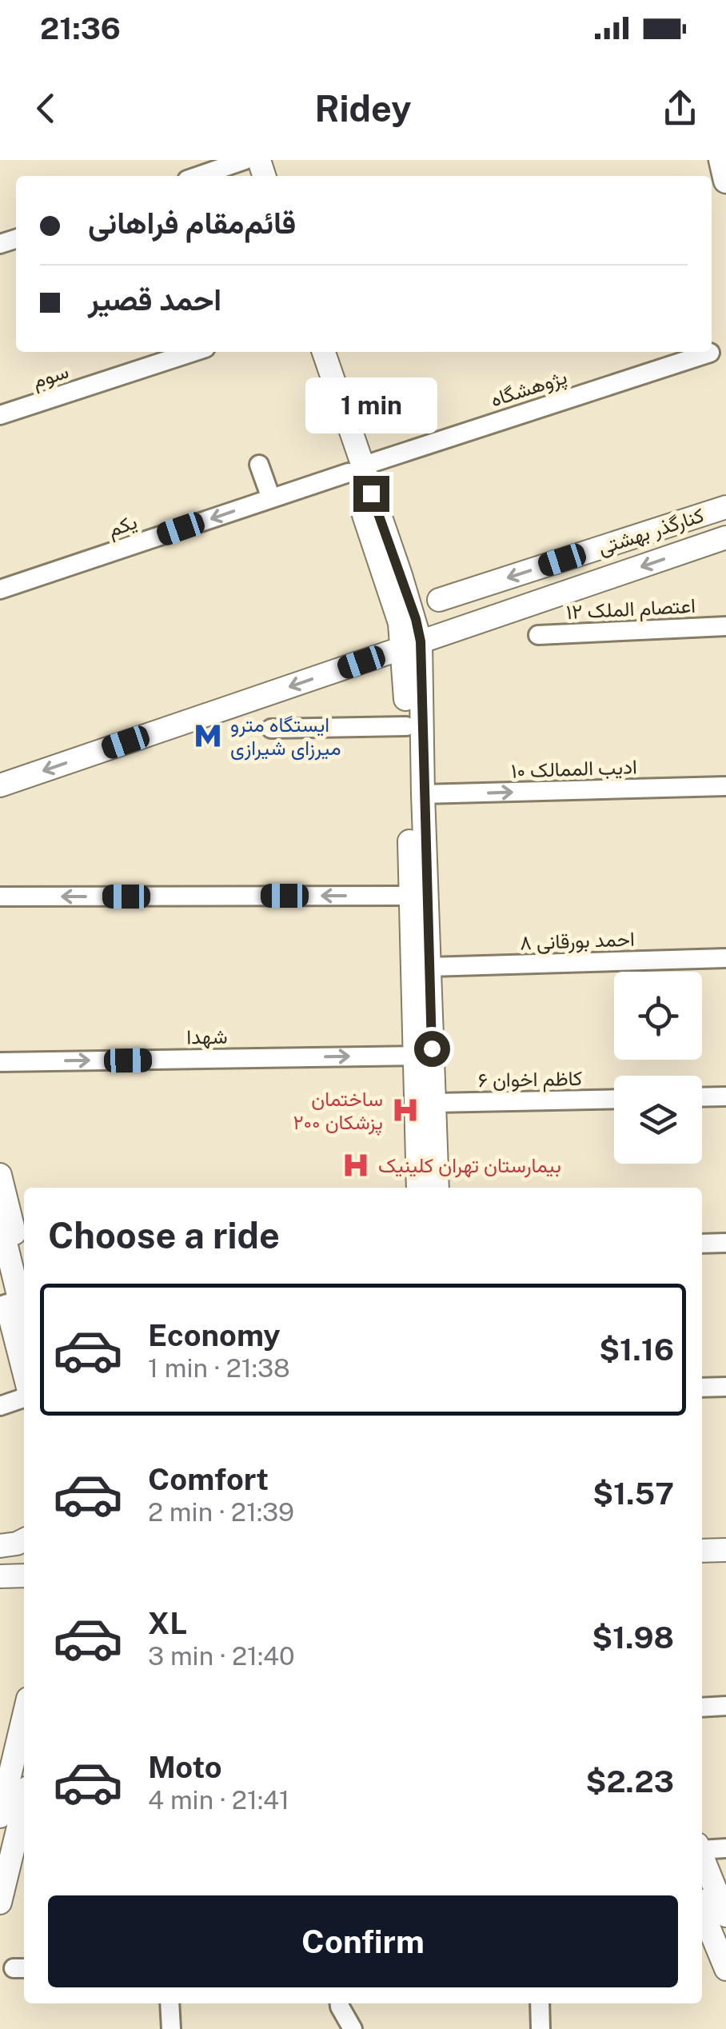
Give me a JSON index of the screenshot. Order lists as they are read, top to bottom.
{
  "streets": {
    "main road": ["کنارگذر بهشتی"],
    "street": [
      "سوم",
      "پژوهشگاه",
      "یکم",
      "اعتصام الملک ۱۲",
      "ادیب الممالک ۱۰",
      "احمد بورقانی ۸",
      "شهدا",
      "کاظم اخوان ۶"
    ]
  },
  "crossings": [
    ["پژوهشگاه", "یکم"]
  ],
  "one_way": ["یکم", "ادیب الممالک ۱۰"],
  "places": {
    "metro station": ["ایستگاه مترو میرزای شیرازی"],
    "hospital": ["ساختمان پزشکان ۲۰۰", "بیمارستان تهران کلینیک"]
  },
  "page": {
    "status": "21:36",
    "header": "Ridey",
    "banner": ["قائم‌مقام فراهانی", "احمد قصیر"],
    "bubble": "1 min",
    "heading": "Choose a ride",
    "list": [
      {
        "name": "Economy",
        "note": "1 min · 21:38",
        "value": "$1.16"
      },
      {
        "name": "Comfort",
        "note": "2 min · 21:39",
        "value": "$1.57"
      },
      {
        "name": "XL",
        "note": "3 min · 21:40",
        "value": "$1.98"
      },
      {
        "name": "Moto",
        "note": "4 min · 21:41",
        "value": "$2.23"
      }
    ],
    "buttons": "Confirm"
  }
}
